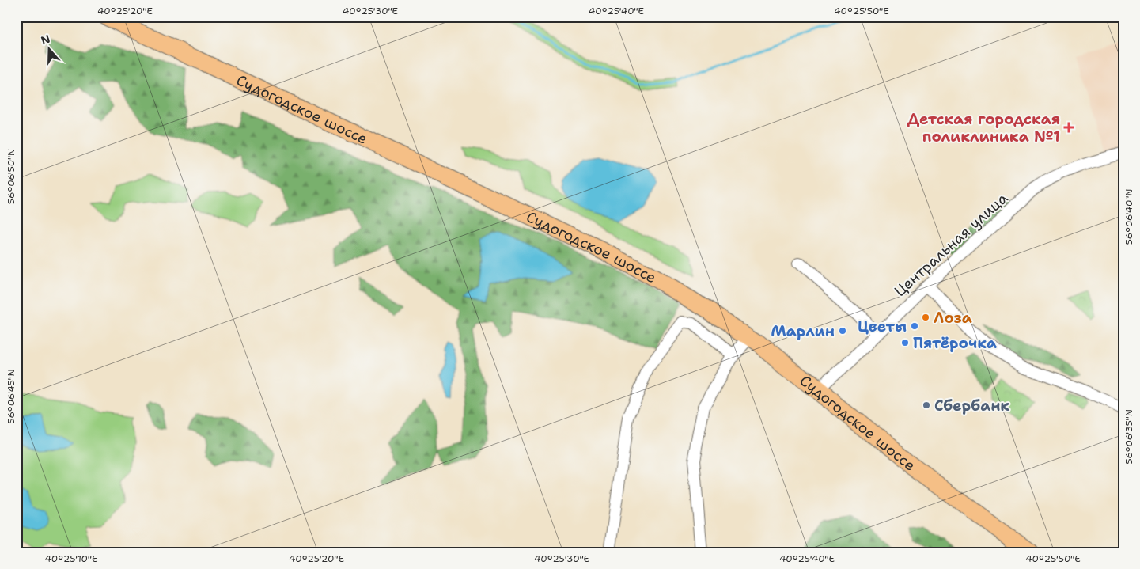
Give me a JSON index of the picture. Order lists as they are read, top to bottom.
{
  "streets": {
    "main road": ["Судогодское шоссе"],
    "street": ["Центральная улица"]
  },
  "crossings": [
    ["Судогодское шоссе", "Центральная улица"]
  ],
  "places": {
    "health": ["Детская городская поликлиника №1"],
    "other": [
      "Лоза",
      "Цветы",
      "Марлин",
      "Пятёрочка",
      "Сбербанк"
    ]
  },
  "north": "top",
  "coordinates": [
    "40°25'20\"E",
    "40°25'30\"E",
    "40°25'40\"E",
    "40°25'50\"E",
    "56°06'50\"N",
    "56°06'40\"N",
    "56°06'45\"N",
    "56°06'35\"N",
    "40°25'10\"E"
  ]
}
